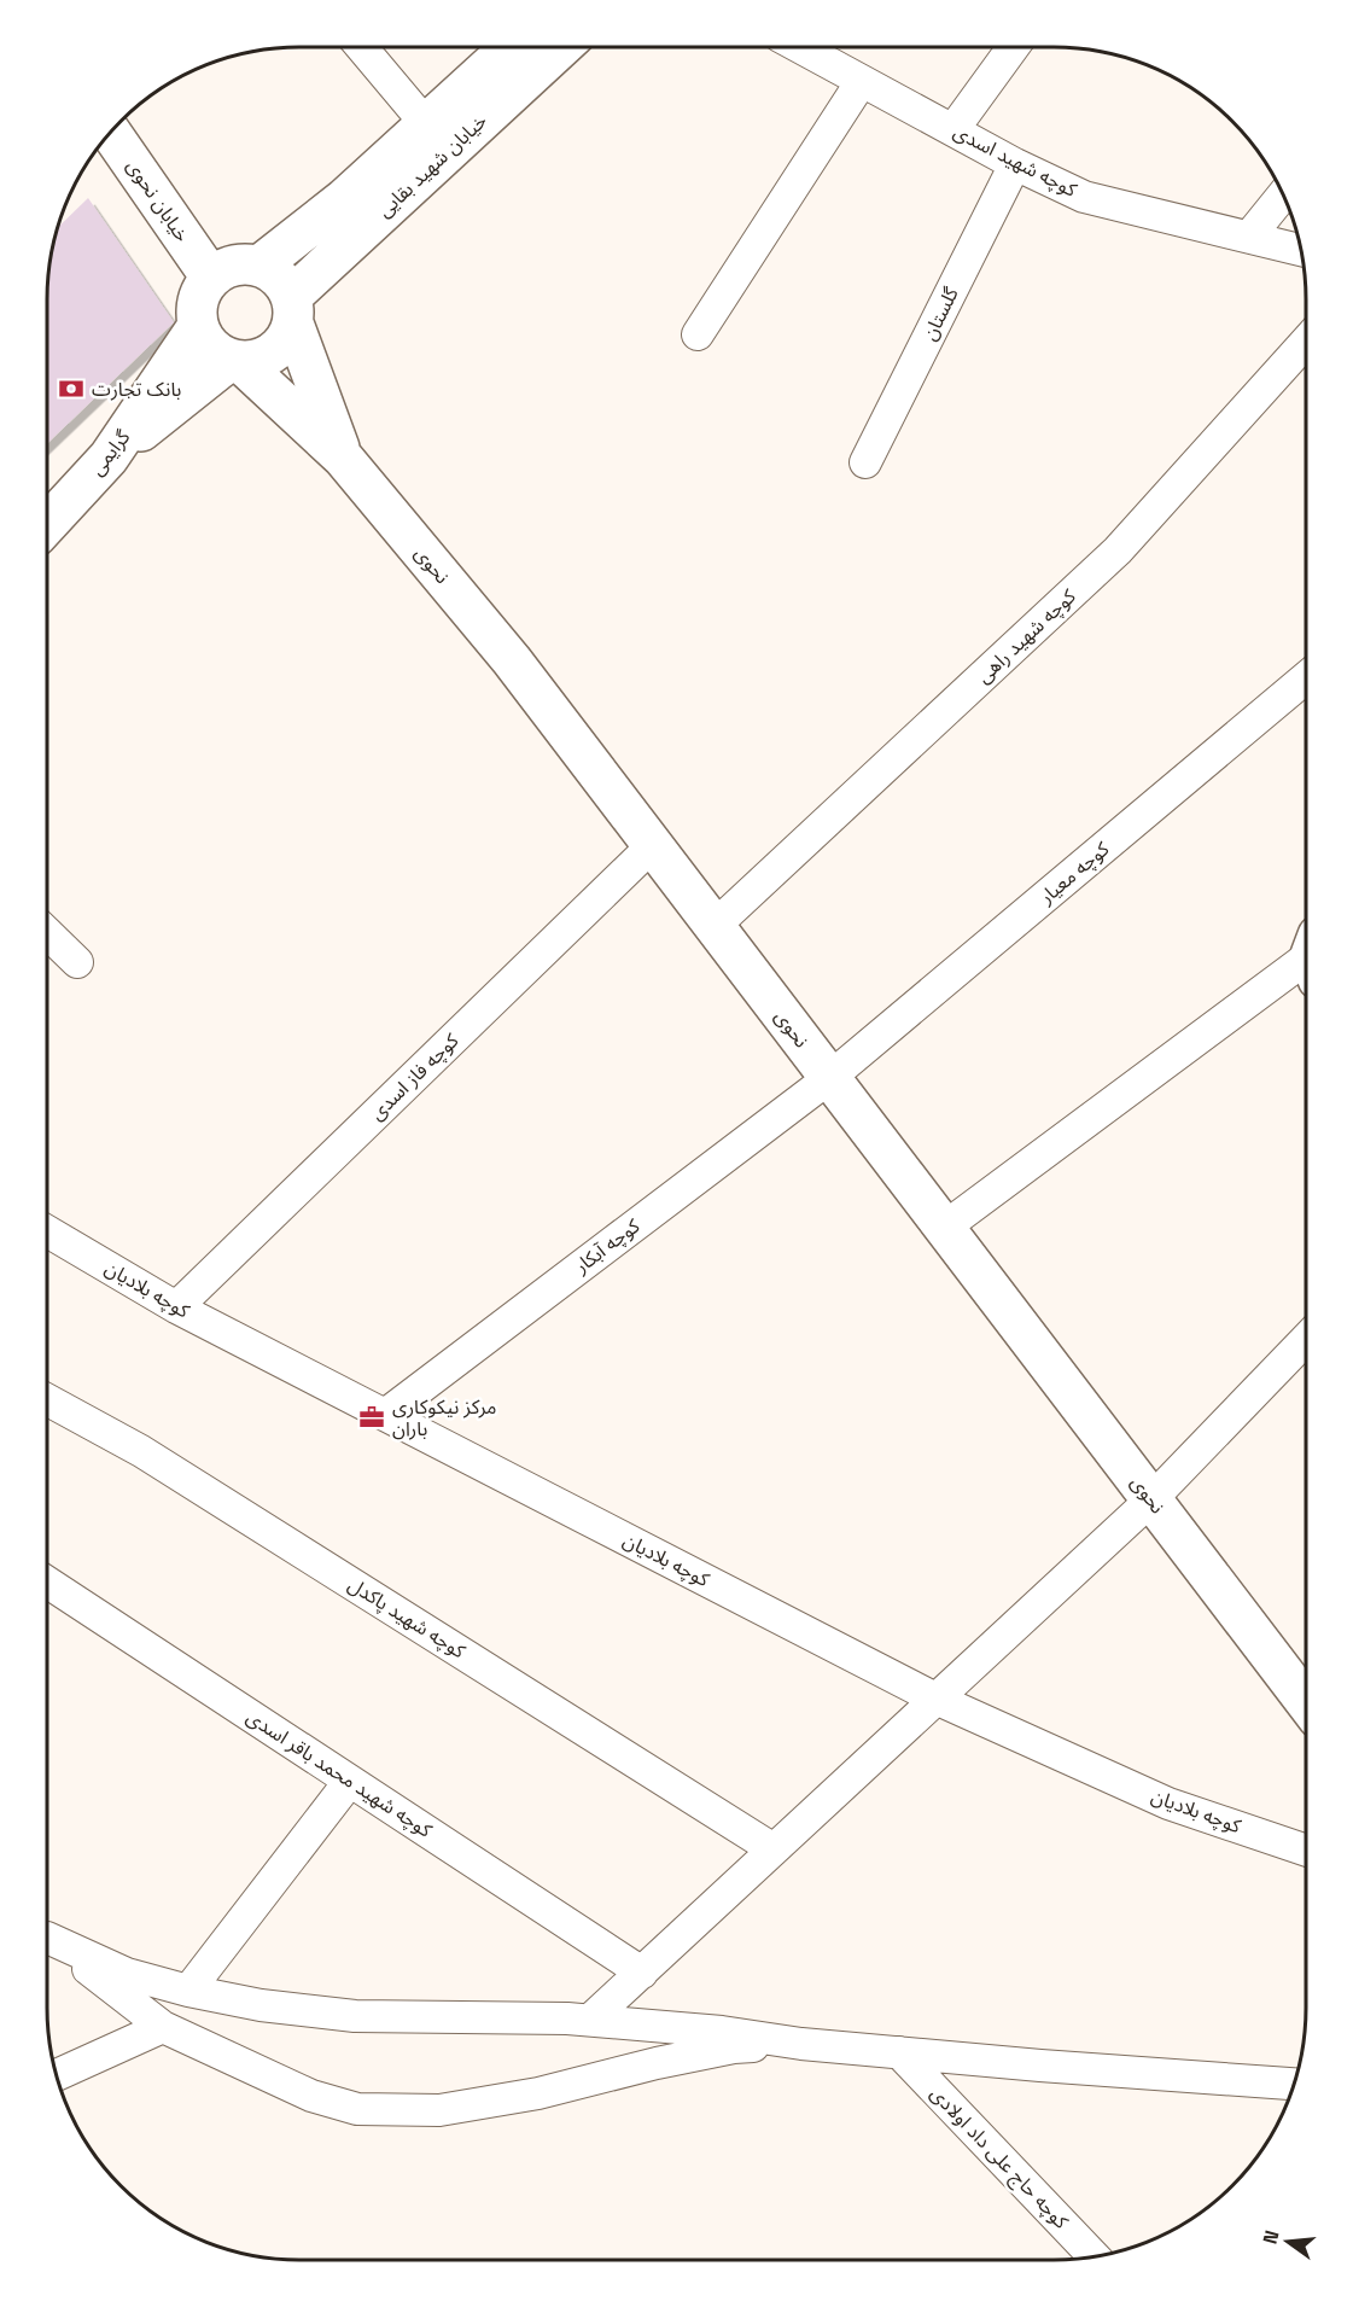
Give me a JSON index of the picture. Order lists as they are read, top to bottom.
{
  "streets": {
    "main road": [
      "خیابان شهید بقایی",
      "خیابان نحوی",
      "گرایمی",
      "نحوی"
    ],
    "street": [
      "کوچه شهید اسدی",
      "گلستان",
      "کوچه شهید راهی",
      "کوچه معیار",
      "کوچه فاز اسدی",
      "کوچه آبکار",
      "کوچه بلادیان",
      "کوچه شهید پاکدل",
      "کوچه شهید محمد باقر اسدی",
      "کوچه حاج علی داد اولادی"
    ]
  },
  "crossings": [
    ["کوچه شهید اسدی", "گلستان"],
    ["خیابان شهید بقایی", "خیابان نحوی"],
    ["خیابان شهید بقایی", "گرایمی"],
    ["خیابان شهید بقایی", "نحوی"],
    ["خیابان نحوی", "گرایمی"],
    ["خیابان نحوی", "نحوی"],
    ["گرایمی", "نحوی"],
    ["نحوی", "کوچه شهید راهی"],
    ["نحوی", "کوچه معیار"],
    ["نحوی", "کوچه فاز اسدی"],
    ["نحوی", "کوچه آبکار"],
    ["کوچه معیار", "کوچه آبکار"],
    ["کوچه فاز اسدی", "کوچه بلادیان"],
    ["کوچه آبکار", "کوچه بلادیان"]
  ],
  "places": {
    "bank": ["بانک تجارت"],
    "office": ["مرکز نیکوکاری باران"]
  },
  "north": "left"
}
